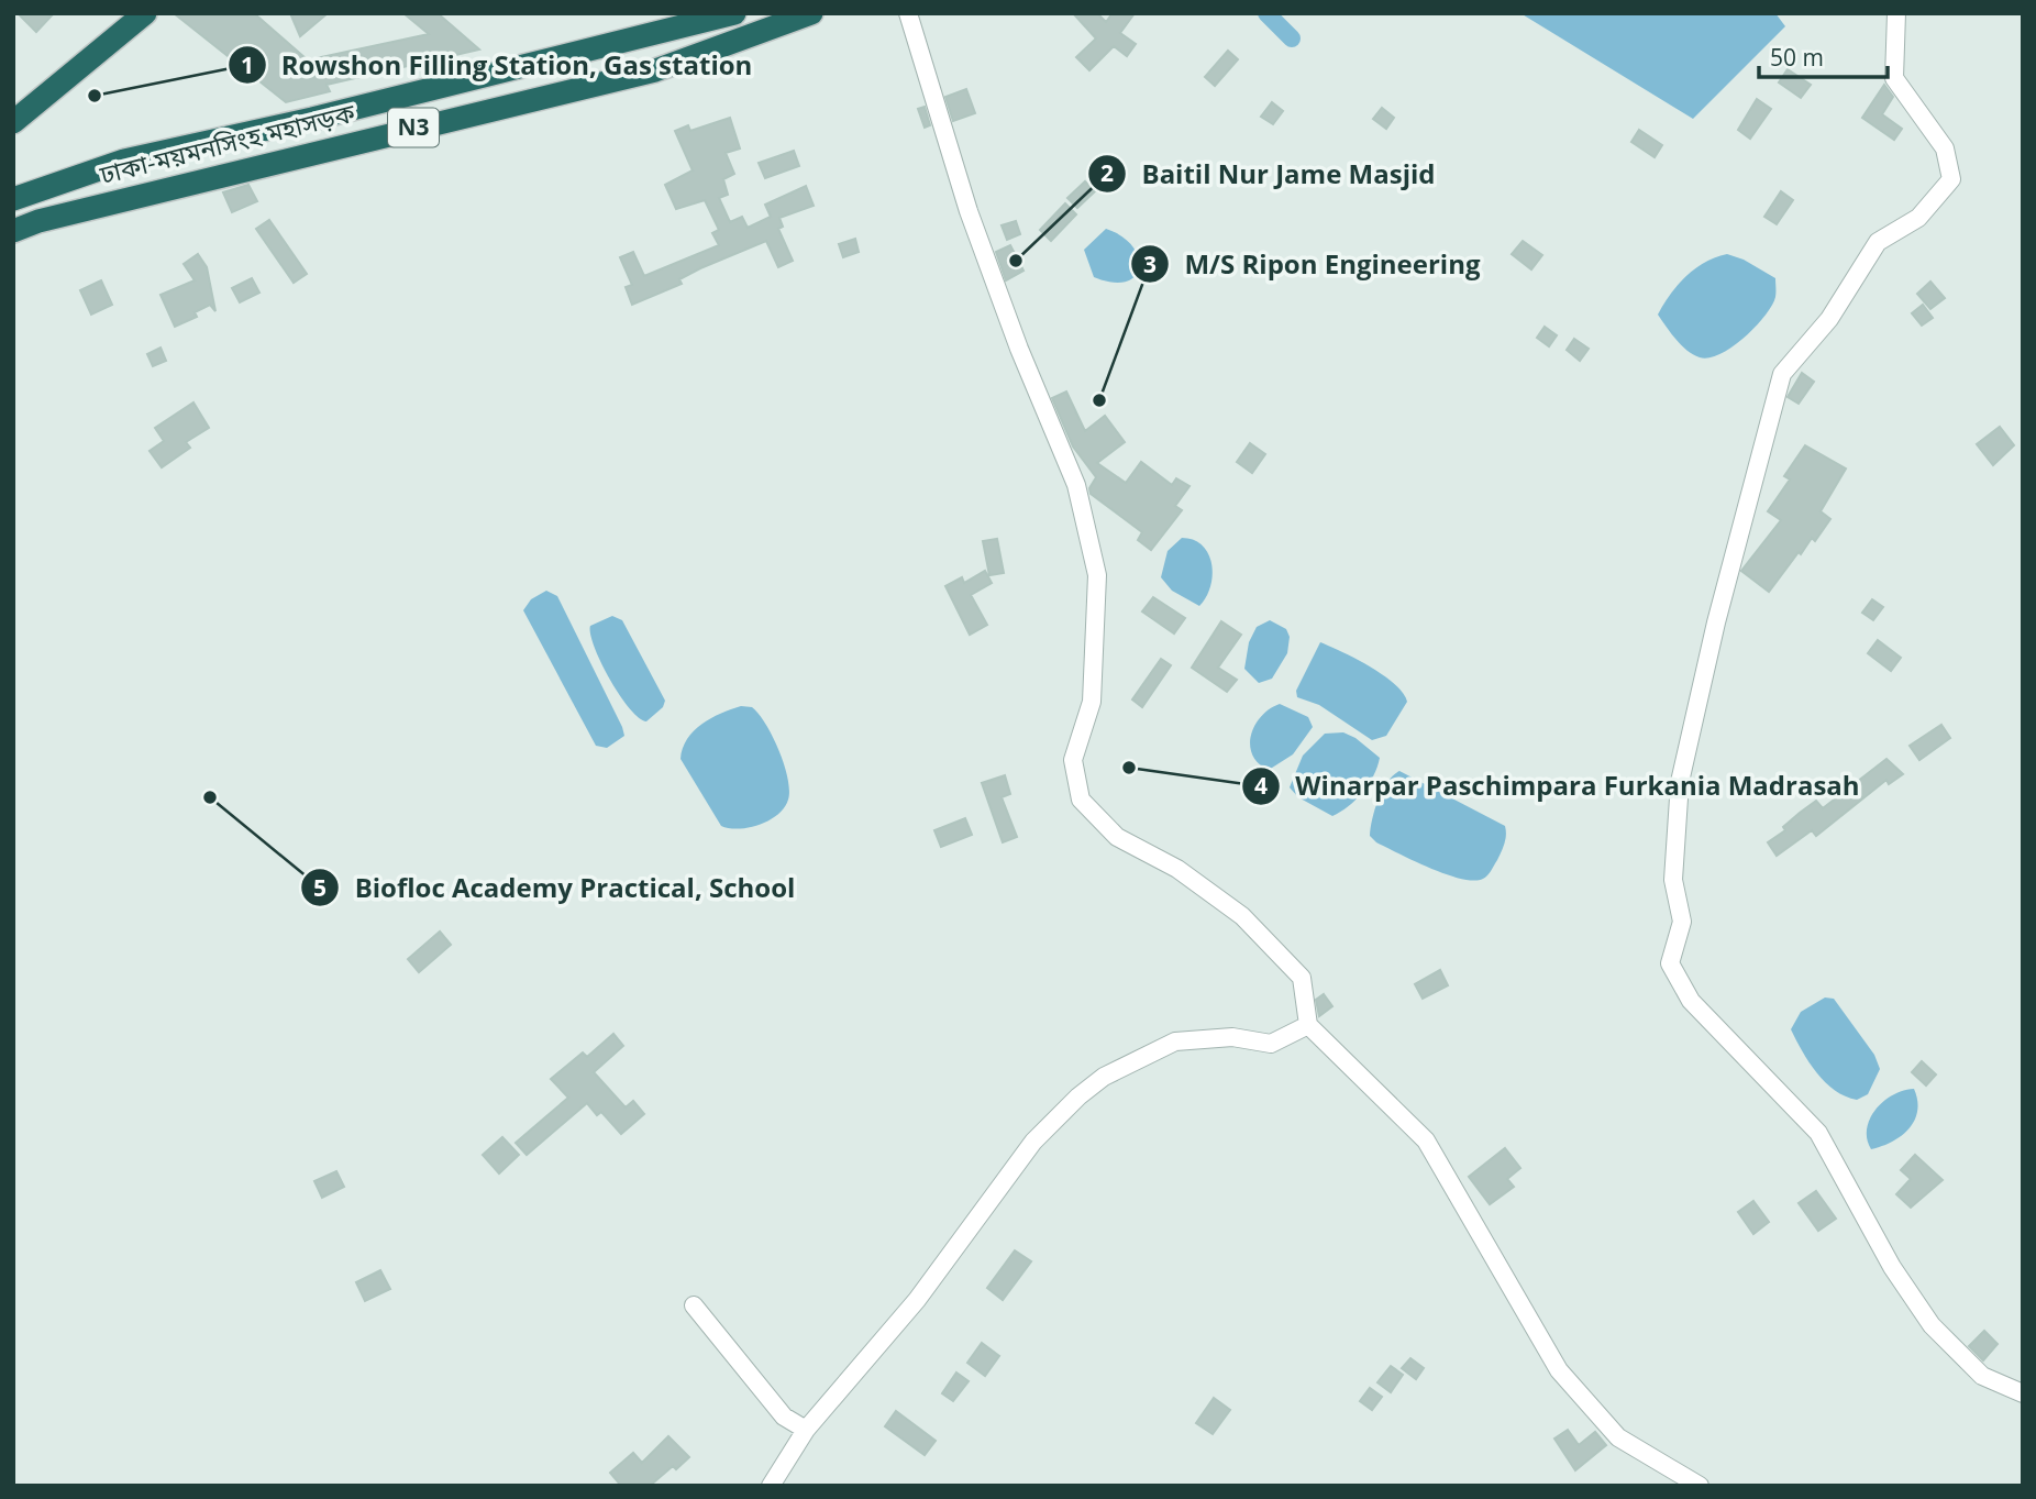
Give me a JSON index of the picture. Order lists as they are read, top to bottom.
{
  "streets": {
    "highway": ["N3", "ঢাকা-ময়মনসিংহ মহাসড়ক"]
  },
  "places": [
    "Rowshon Filling Station, Gas station",
    "Baitil Nur Jame Masjid",
    "M/S Ripon Engineering",
    "Winarpar Paschimpara Furkania Madrasah",
    "Biofloc Academy Practical, School"
  ],
  "scale_bar": "50 m"
}
